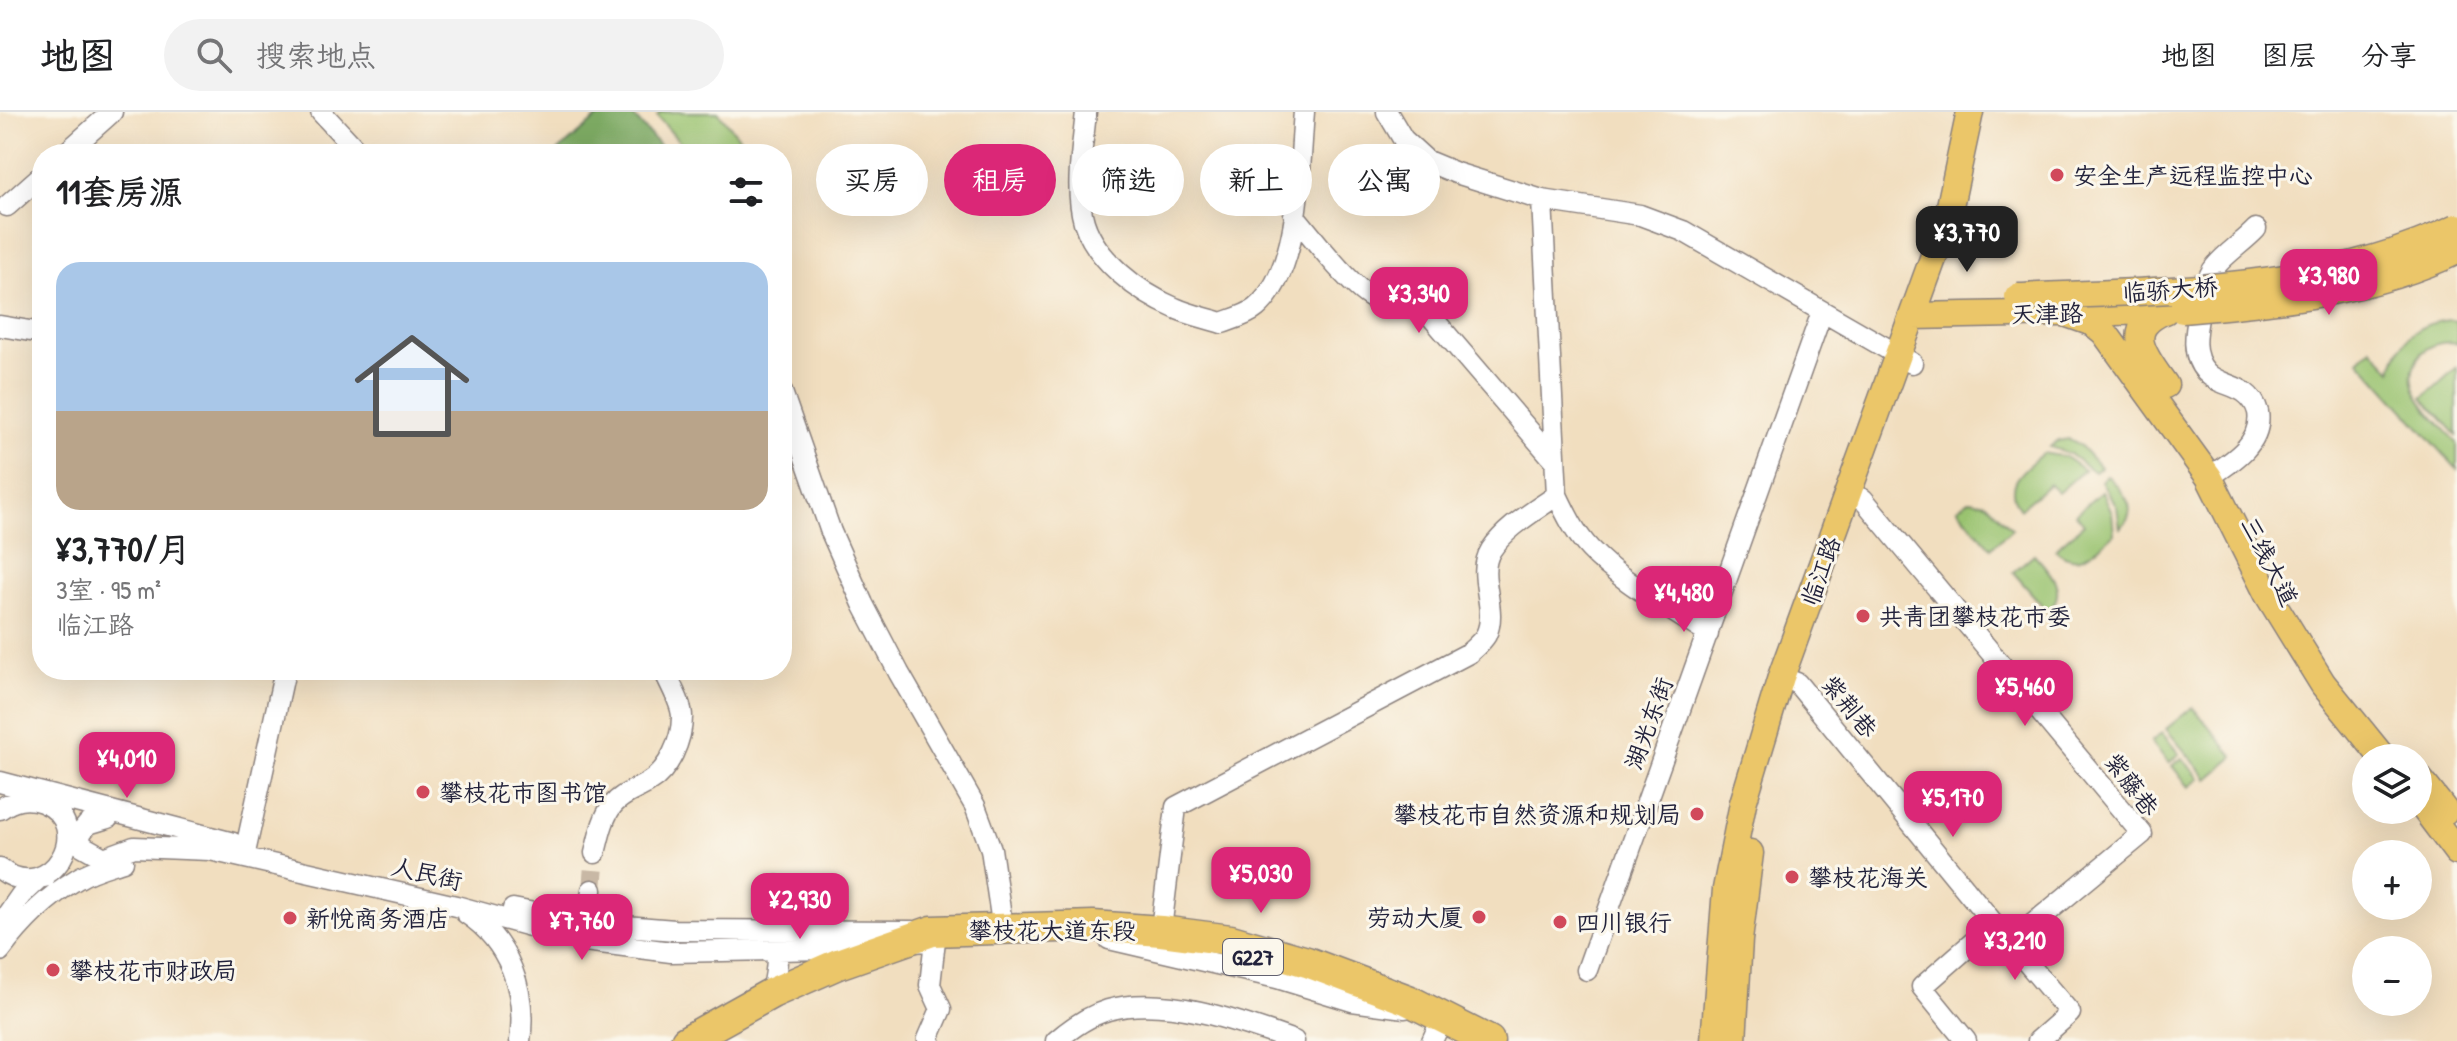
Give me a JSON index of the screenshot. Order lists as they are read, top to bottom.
{
  "streets": {
    "highway": ["攀枝花大道东段", "G227"],
    "main road": [
      "临骄大桥",
      "天津路",
      "三线大道",
      "临江路"
    ],
    "street": [
      "紫荆巷",
      "湖光东街",
      "紫藤巷",
      "人民街"
    ]
  },
  "crossings": [
    ["临骄大桥", "天津路"],
    ["临骄大桥", "临江路"],
    ["天津路", "临江路"],
    ["临江路", "紫荆巷"],
    ["临江路", "紫藤巷"],
    ["紫荆巷", "紫藤巷"],
    ["人民街", "攀枝花大道东段"],
    ["人民街", "G227"],
    ["攀枝花大道东段", "G227"]
  ],
  "places": [
    "安全生产远程监控中心",
    "共青团攀枝花市委",
    "攀枝花市图书馆",
    "攀枝花市自然资源和规划局",
    "攀枝花海关",
    "劳动大厦",
    "新悦商务酒店",
    "四川银行",
    "攀枝花市财政局"
  ],
  "page": {
    "header": "地图",
    "search": "搜索地点",
    "nav": ["地图", "图层", "分享"],
    "chip": [
      "买房",
      "租房",
      "筛选",
      "新上",
      "公寓"
    ],
    "heading": "11套房源",
    "price": [
      "¥3,770",
      "¥3,980",
      "¥3,340",
      "¥4,480",
      "¥5,460",
      "¥4,010",
      "¥5,170",
      "¥5,030",
      "¥2,930",
      "¥7,760",
      "¥3,210"
    ],
    "list": [
      {
        "name": "¥3,770/月",
        "note": "3室 · 95 m² · 临江路"
      }
    ],
    "map_buttons": ["+", "−"]
  }
}
